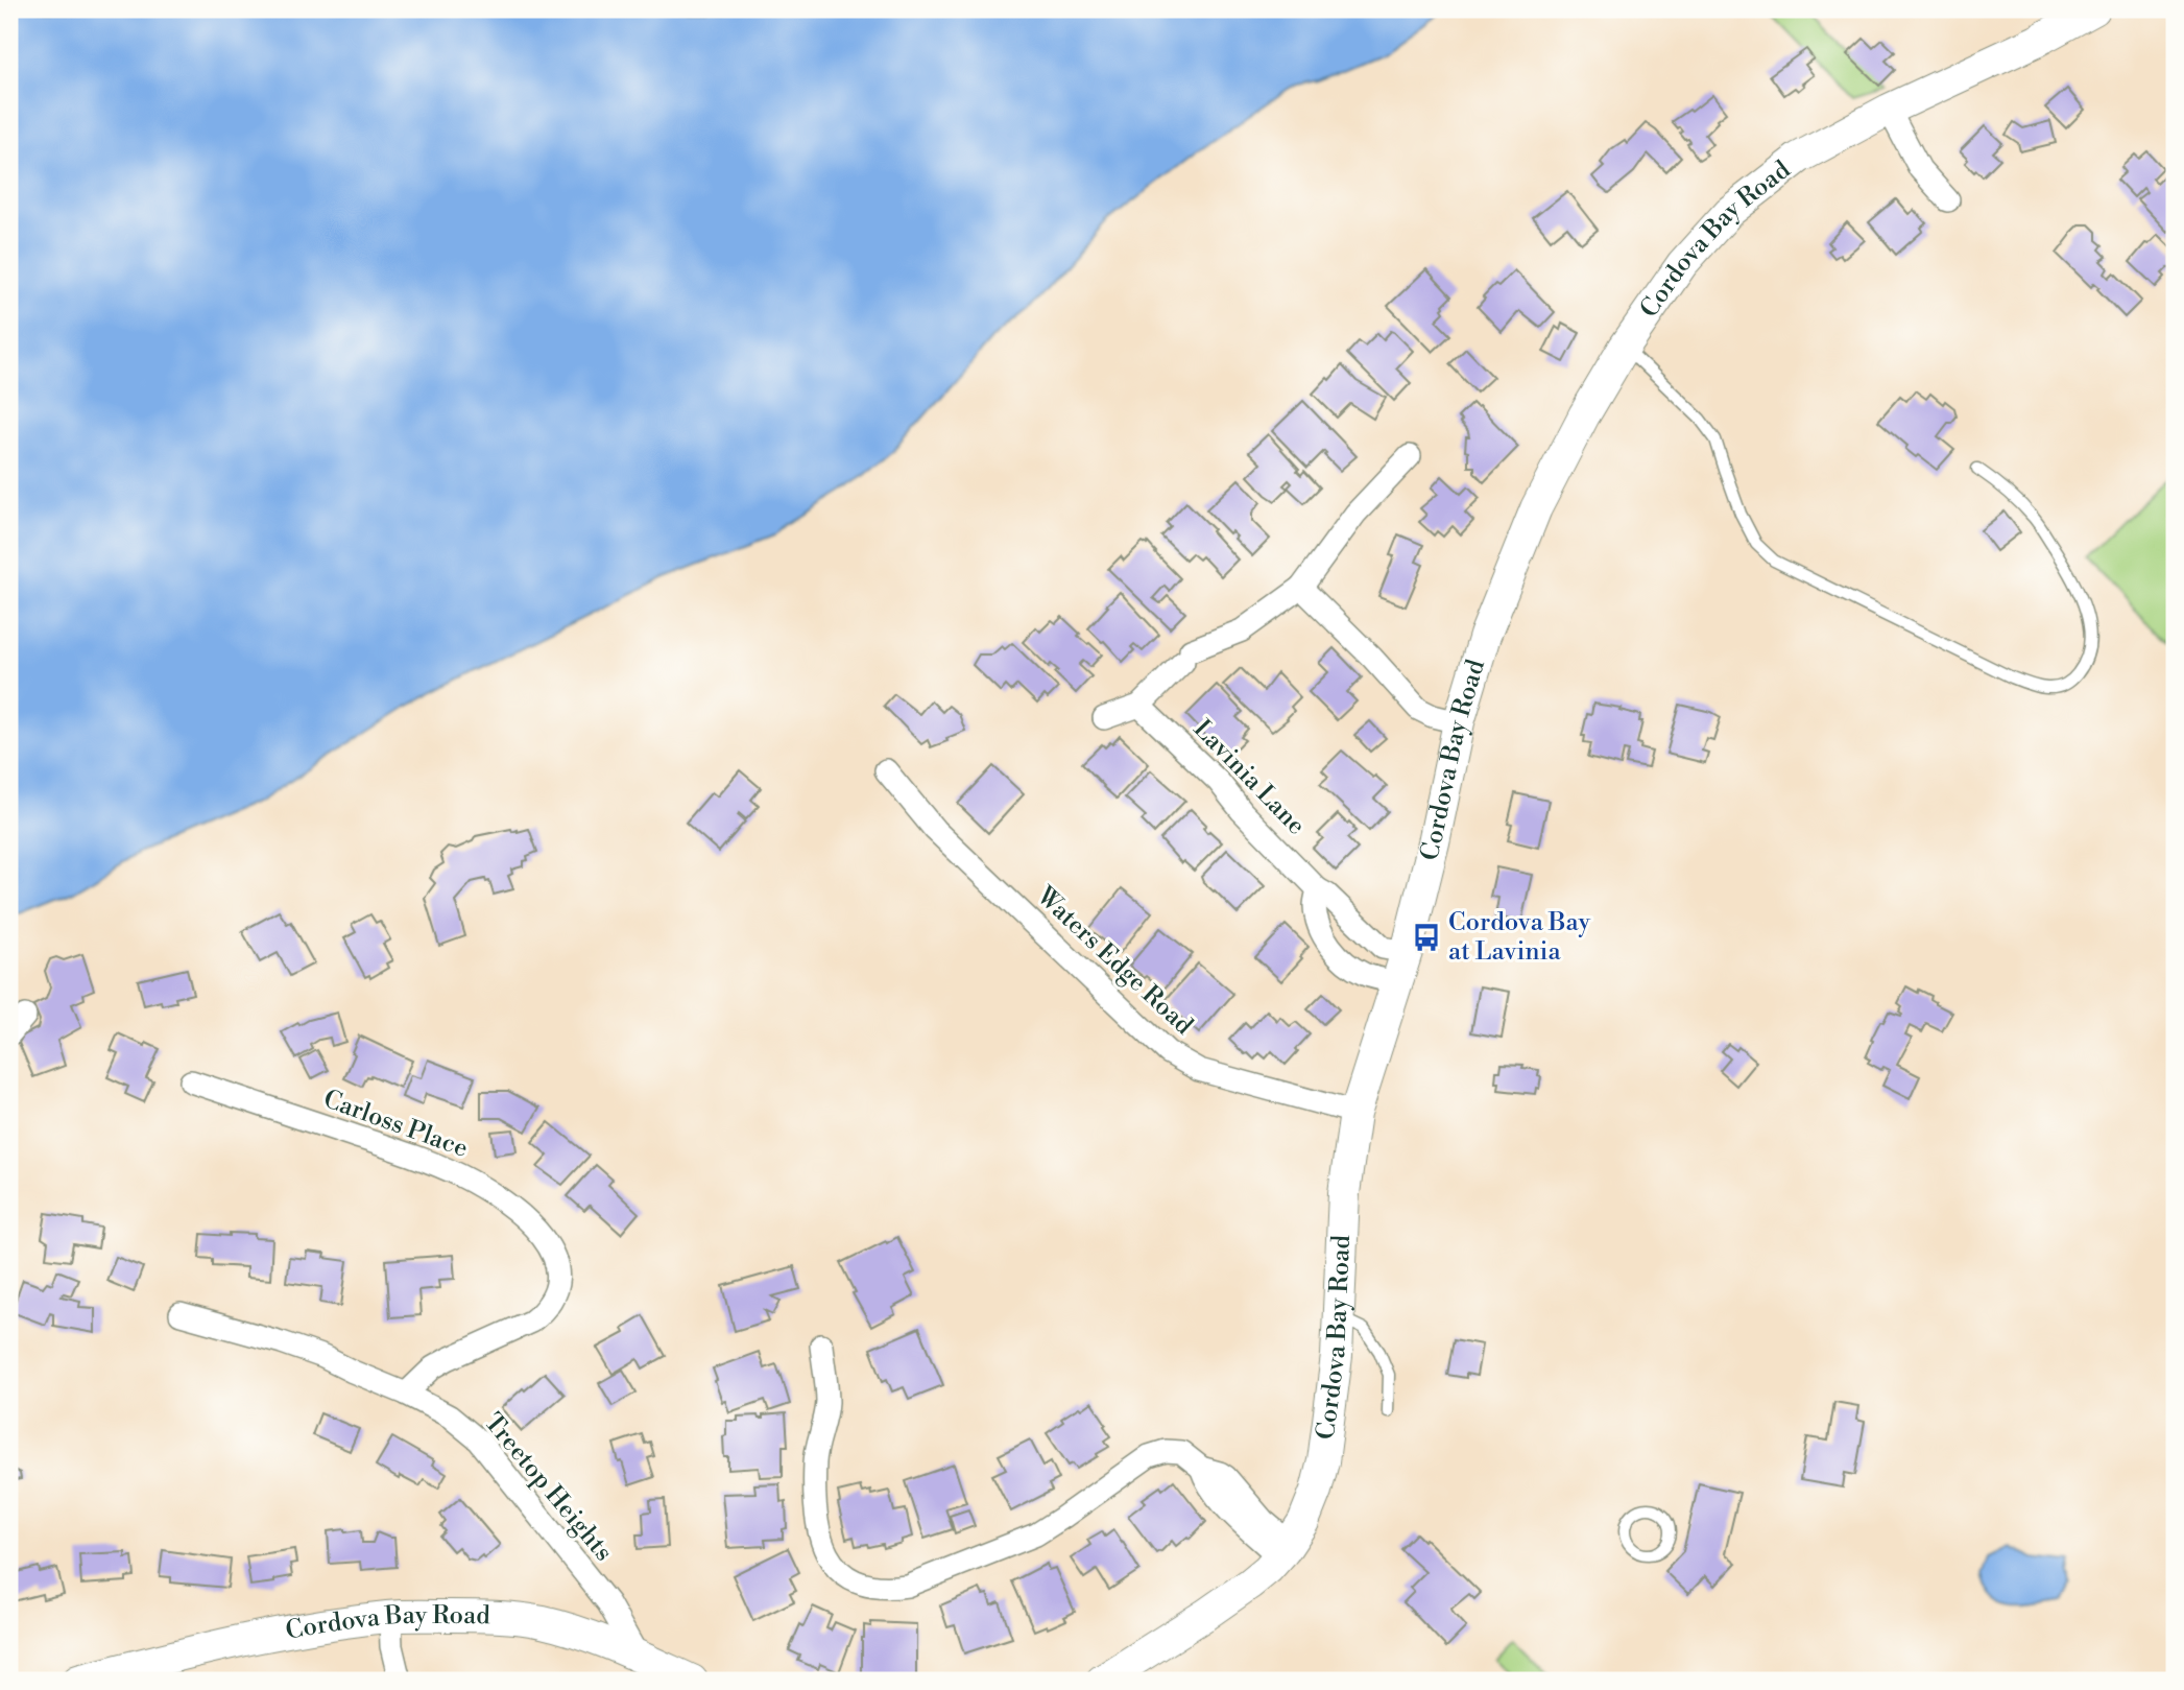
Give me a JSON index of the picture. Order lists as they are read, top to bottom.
{
  "streets": {
    "main road": ["Cordova Bay Road"],
    "street": [
      "Lavinia Lane",
      "Waters Edge Road",
      "Carloss Place",
      "Treetop Heights"
    ]
  },
  "crossings": [
    ["Cordova Bay Road", "Lavinia Lane"],
    ["Cordova Bay Road", "Waters Edge Road"],
    ["Cordova Bay Road", "Treetop Heights"],
    ["Carloss Place", "Treetop Heights"]
  ],
  "places": {
    "bus stop": ["Cordova Bay at Lavinia"]
  }
}
